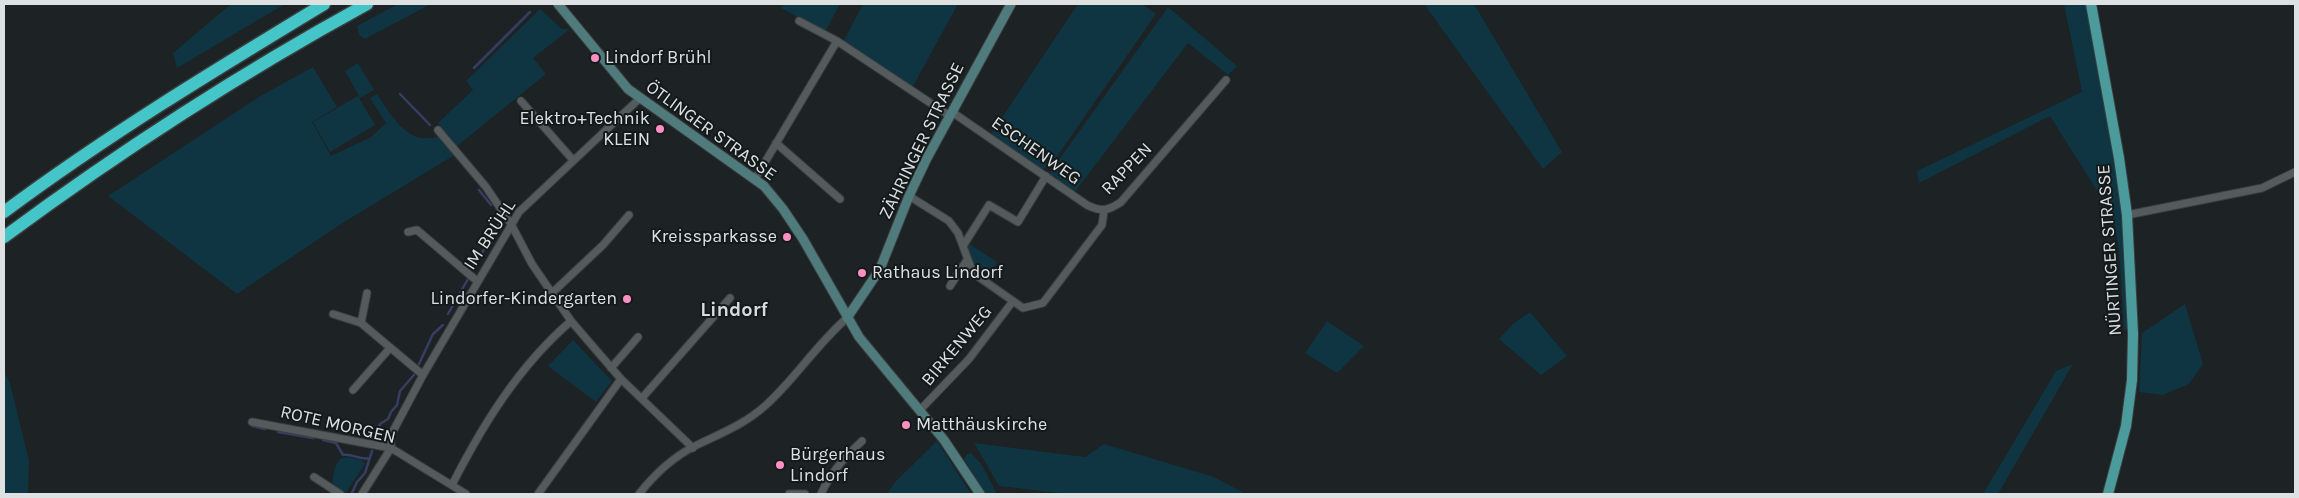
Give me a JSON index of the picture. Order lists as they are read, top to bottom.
{
  "streets": {
    "main road": ["NÜRTINGER STRASSE"],
    "street": [
      "ÖTLINGER STRASSE",
      "ZÄHRINGER STRASSE",
      "ESCHENWEG",
      "RAPPEN",
      "IM BRÜHL",
      "BIRKENWEG",
      "ROTE MORGEN"
    ]
  },
  "crossings": [
    ["ÖTLINGER STRASSE", "ZÄHRINGER STRASSE"],
    ["ÖTLINGER STRASSE", "IM BRÜHL"],
    ["ÖTLINGER STRASSE", "BIRKENWEG"],
    ["ZÄHRINGER STRASSE", "ESCHENWEG"],
    ["ZÄHRINGER STRASSE", "BIRKENWEG"],
    ["ESCHENWEG", "RAPPEN"],
    ["RAPPEN", "BIRKENWEG"],
    ["IM BRÜHL", "ROTE MORGEN"]
  ],
  "districts": ["Lindorf"],
  "places": [
    "Lindorf Brühl",
    "Elektro+Technik KLEIN",
    "Kreissparkasse",
    "Rathaus Lindorf",
    "Lindorfer-Kindergarten",
    "Matthäuskirche",
    "Bürgerhaus Lindorf"
  ]
}
